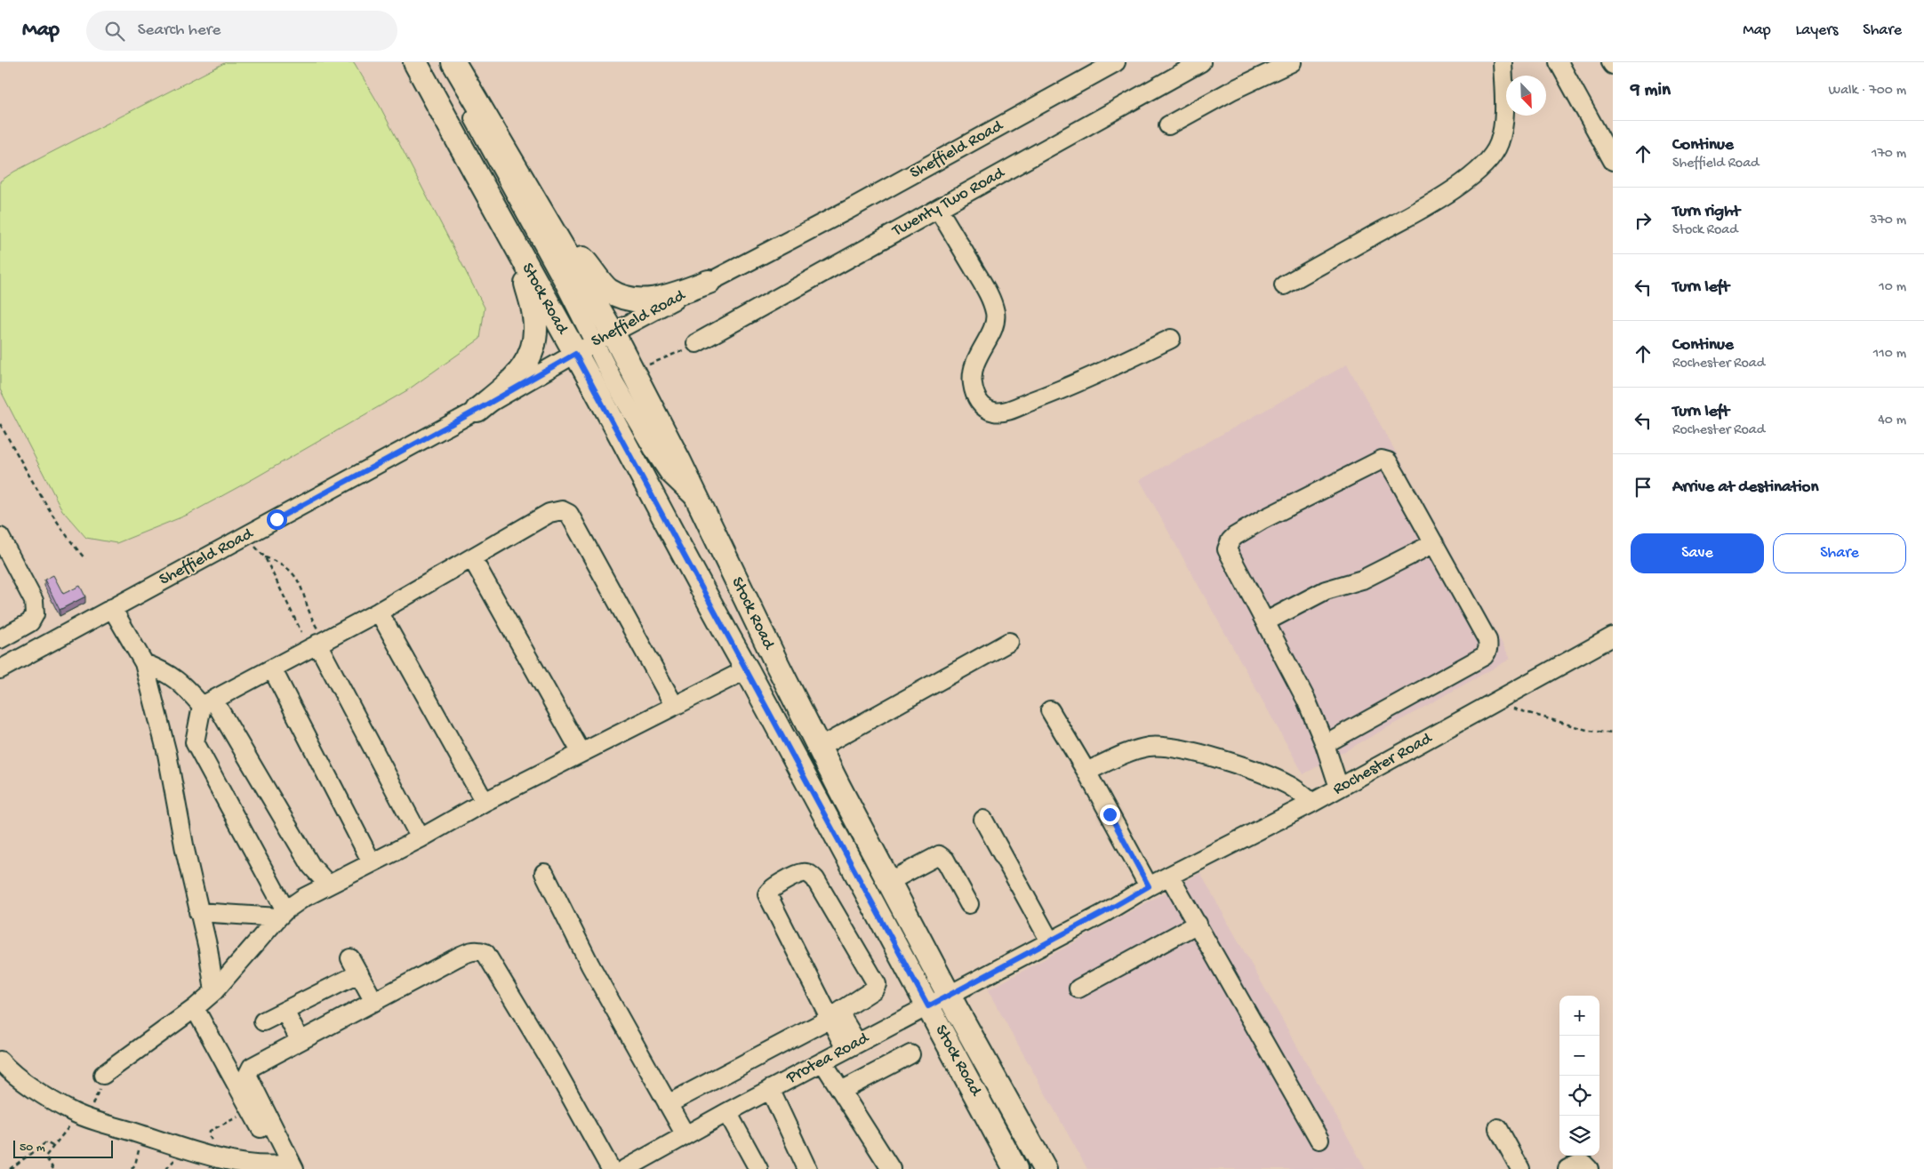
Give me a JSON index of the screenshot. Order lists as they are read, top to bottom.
{
  "streets": {
    "main road": ["Stock Road"],
    "street": [
      "Sheffield Road",
      "Twenty Two Road",
      "Rochester Road",
      "Protea Road"
    ]
  },
  "crossings": [
    ["Sheffield Road", "Stock Road"],
    ["Stock Road", "Rochester Road"],
    ["Stock Road", "Protea Road"],
    ["Rochester Road", "Protea Road"]
  ],
  "scale_bar": "50 m",
  "north": "bottom right",
  "page": {
    "header": "Map",
    "search": "Search here",
    "nav": ["Map", "Layers", "Share"],
    "heading": ["9 min", "Walk · 700 m"],
    "list": [
      ["Continue", "Sheffield Road", "170 m"],
      ["Turn right", "Stock Road", "370 m"],
      ["Turn left", "10 m"],
      ["Continue", "Rochester Road", "110 m"],
      ["Turn left", "Rochester Road", "40 m"],
      "Arrive at destination"
    ],
    "buttons": ["Save", "Share"],
    "map_buttons": ["+", "−"],
    "scale": "50 m"
  }
}
